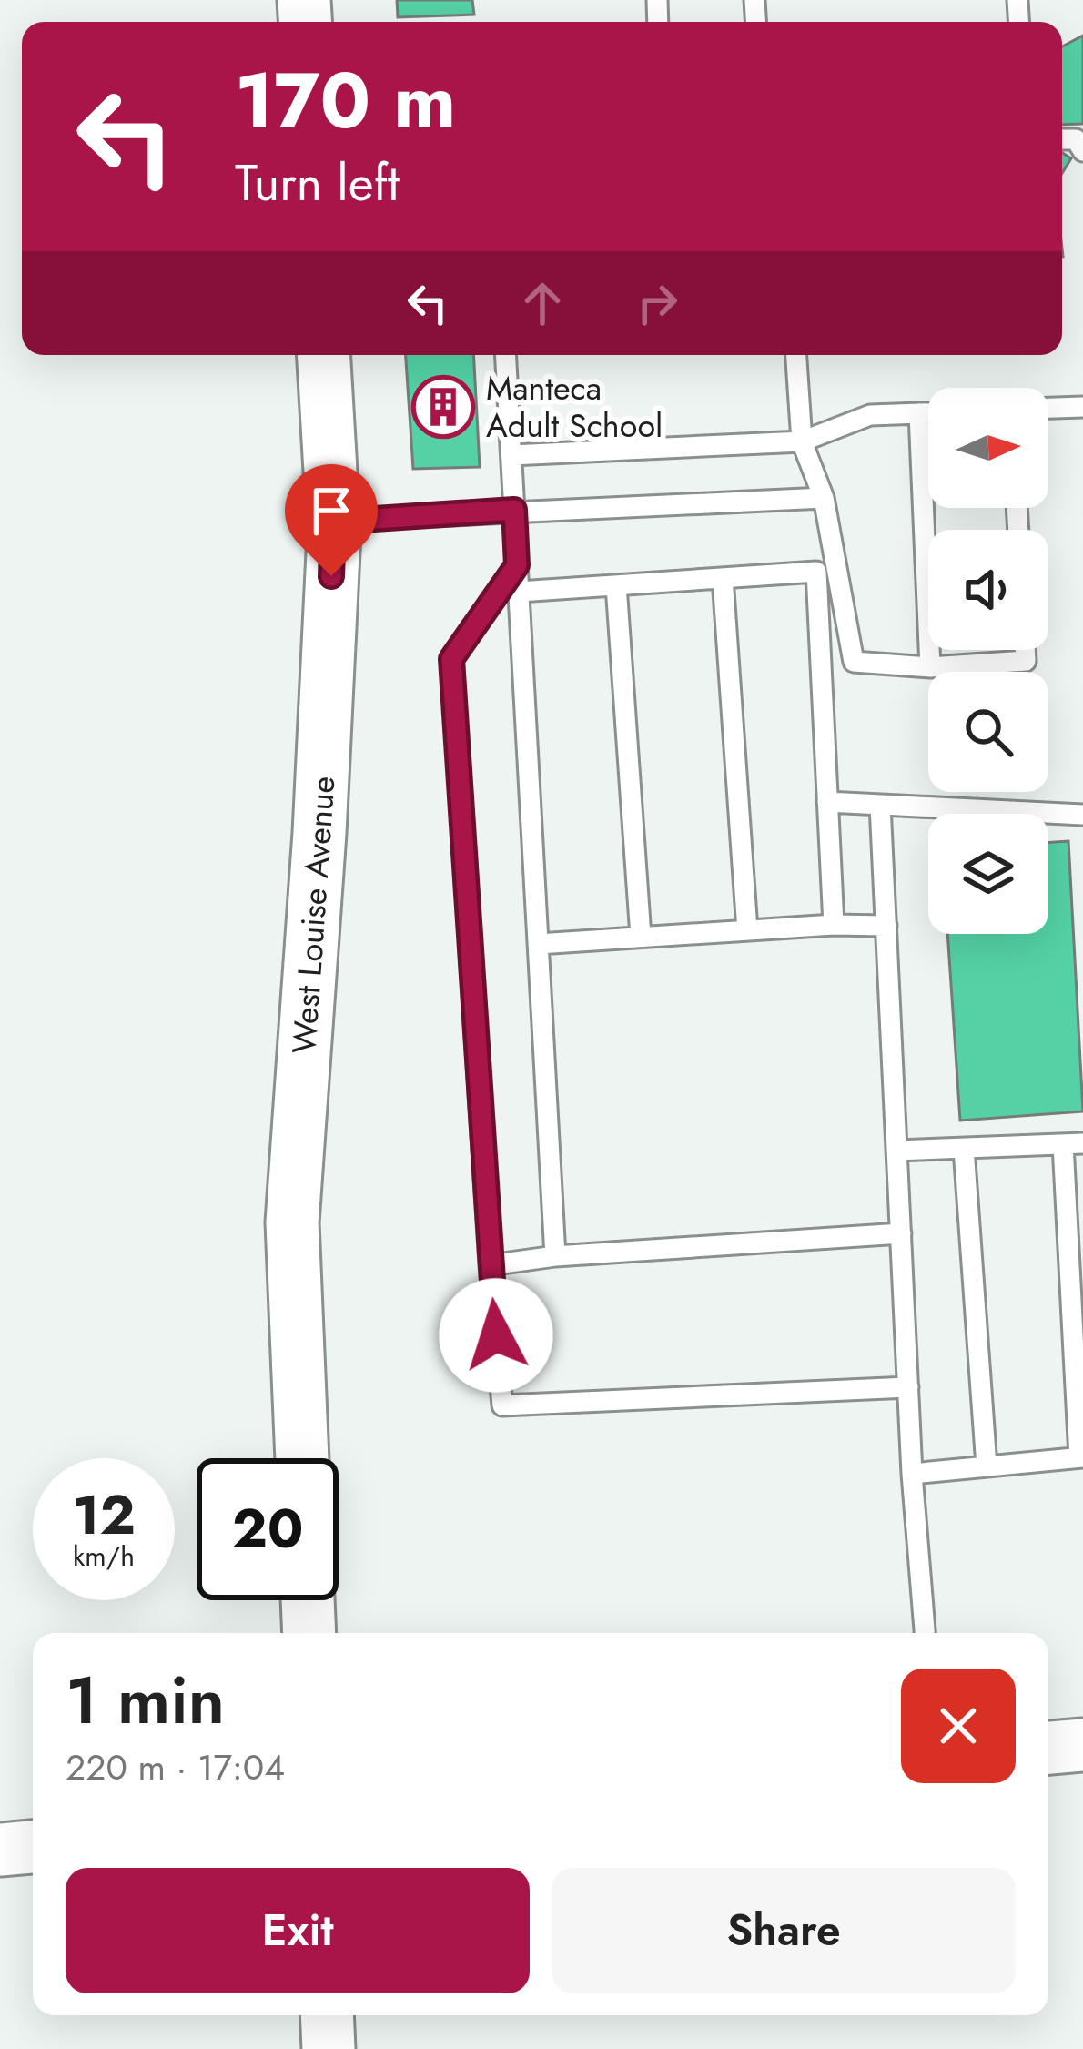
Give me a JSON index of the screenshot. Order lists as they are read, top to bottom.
{
  "streets": {
    "main road": ["West Louise Avenue"]
  },
  "places": {
    "building": ["Manteca Adult School"]
  },
  "north": "right",
  "page": {
    "turn": ["170 m", "Turn left"],
    "speed": "12 km/h",
    "limit": "20",
    "heading": ["1 min", "220 m · 17:04"],
    "buttons": ["Exit", "Share"]
  }
}
